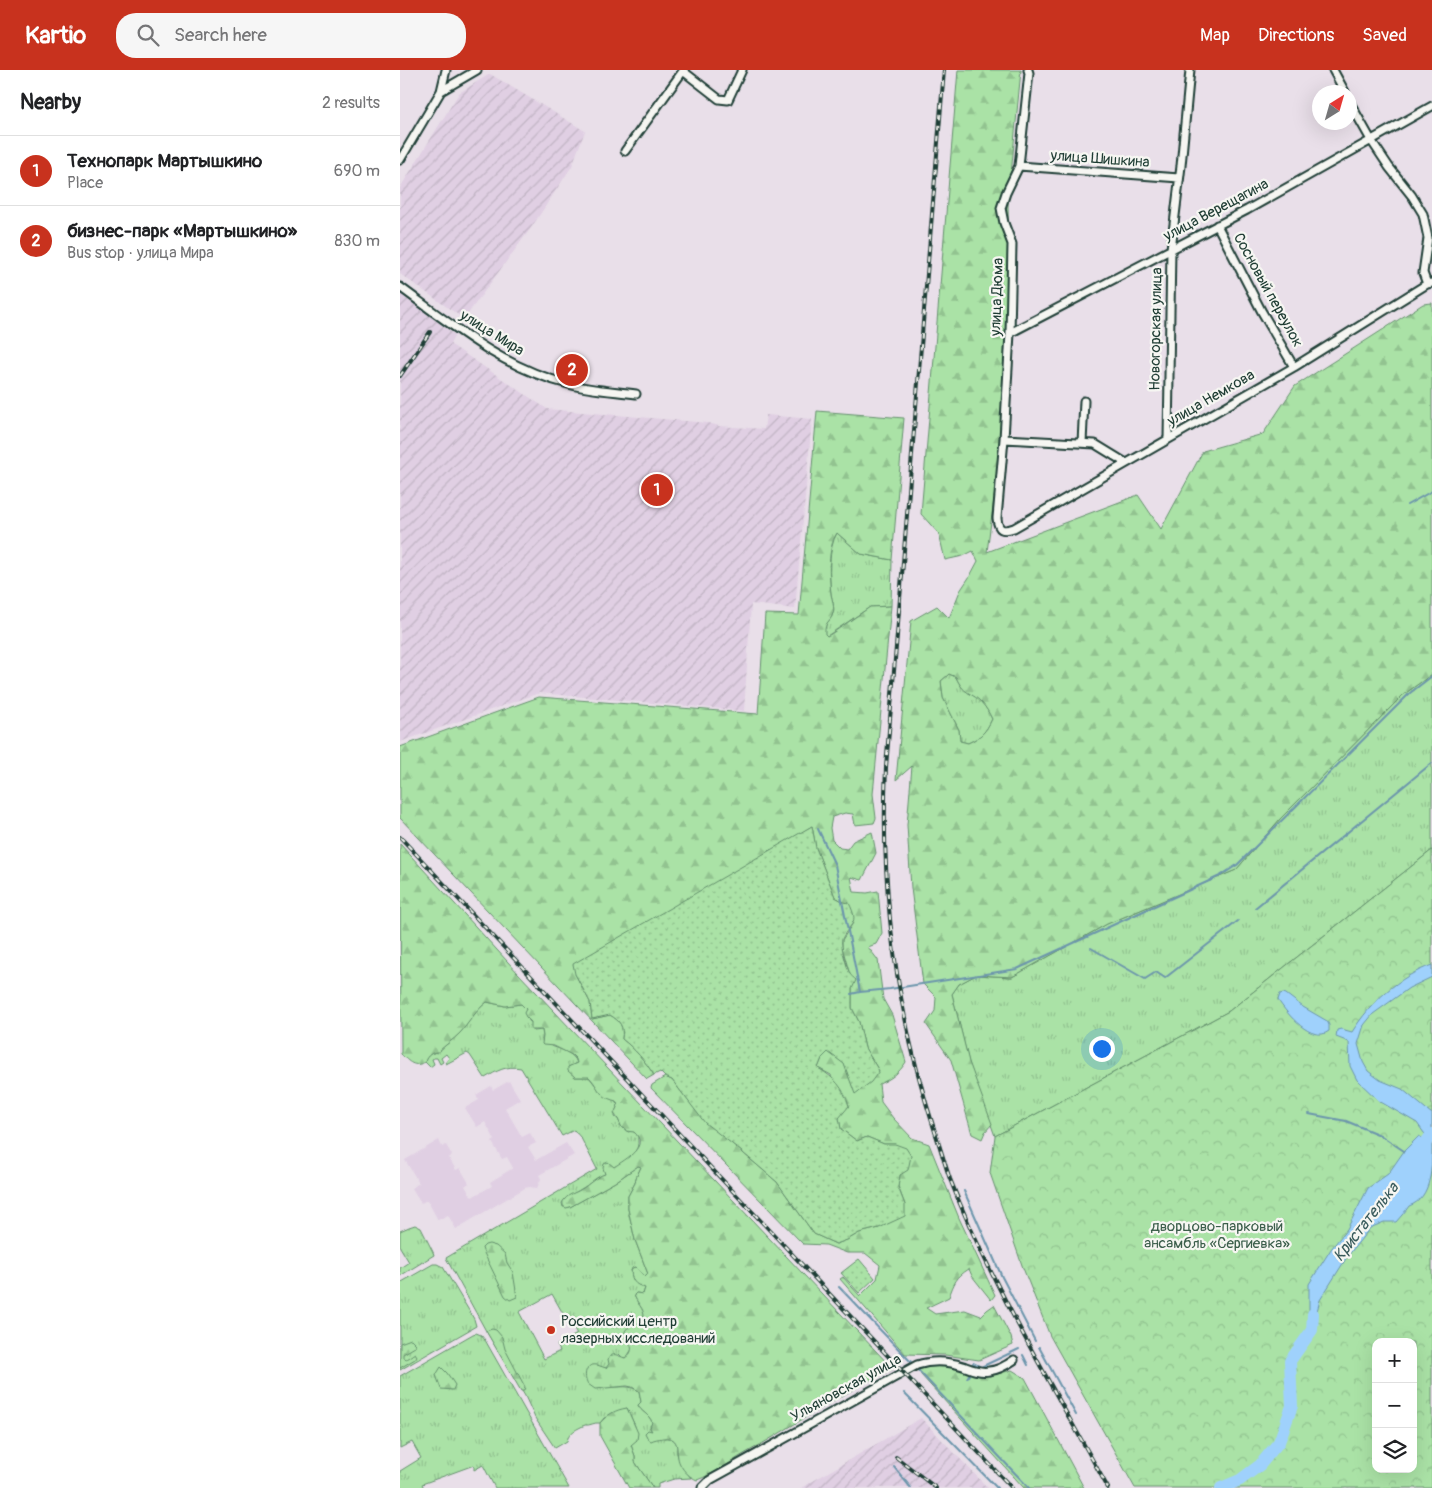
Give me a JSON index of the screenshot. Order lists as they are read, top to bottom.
{
  "streets": {
    "street": [
      "улица Шишкина",
      "улица Верещагина",
      "Сосновый переулок",
      "улица Дюма",
      "Новогорская улица",
      "улица Мира",
      "улица Немкова",
      "Ульяновская улица"
    ]
  },
  "crossings": [
    ["улица Шишкина", "улица Дюма"],
    ["улица Шишкина", "Новогорская улица"],
    ["улица Верещагина", "Сосновый переулок"],
    ["улица Верещагина", "улица Дюма"],
    ["улица Верещагина", "Новогорская улица"],
    ["Сосновый переулок", "улица Немкова"],
    ["улица Дюма", "улица Немкова"],
    ["Новогорская улица", "улица Немкова"]
  ],
  "water": ["Кристателька"],
  "parks": ["дворцово-парковый ансамбль «Сергиевка»"],
  "places": ["Российский центр лазерных исследований"],
  "north": "top right",
  "page": {
    "header": "Kartio",
    "search": "Search here",
    "nav": ["Map", "Directions", "Saved"],
    "heading": ["Nearby", "2 results"],
    "list": [
      {
        "mark": "1",
        "name": "Технопарк Мартышкино",
        "note": "Place",
        "value": "690 m"
      },
      {
        "mark": "2",
        "name": "бизнес-парк «Мартышкино»",
        "note": "Bus stop · улица Мира",
        "value": "830 m"
      }
    ],
    "pins": ["2", "1"],
    "map_buttons": ["+", "−"]
  }
}
